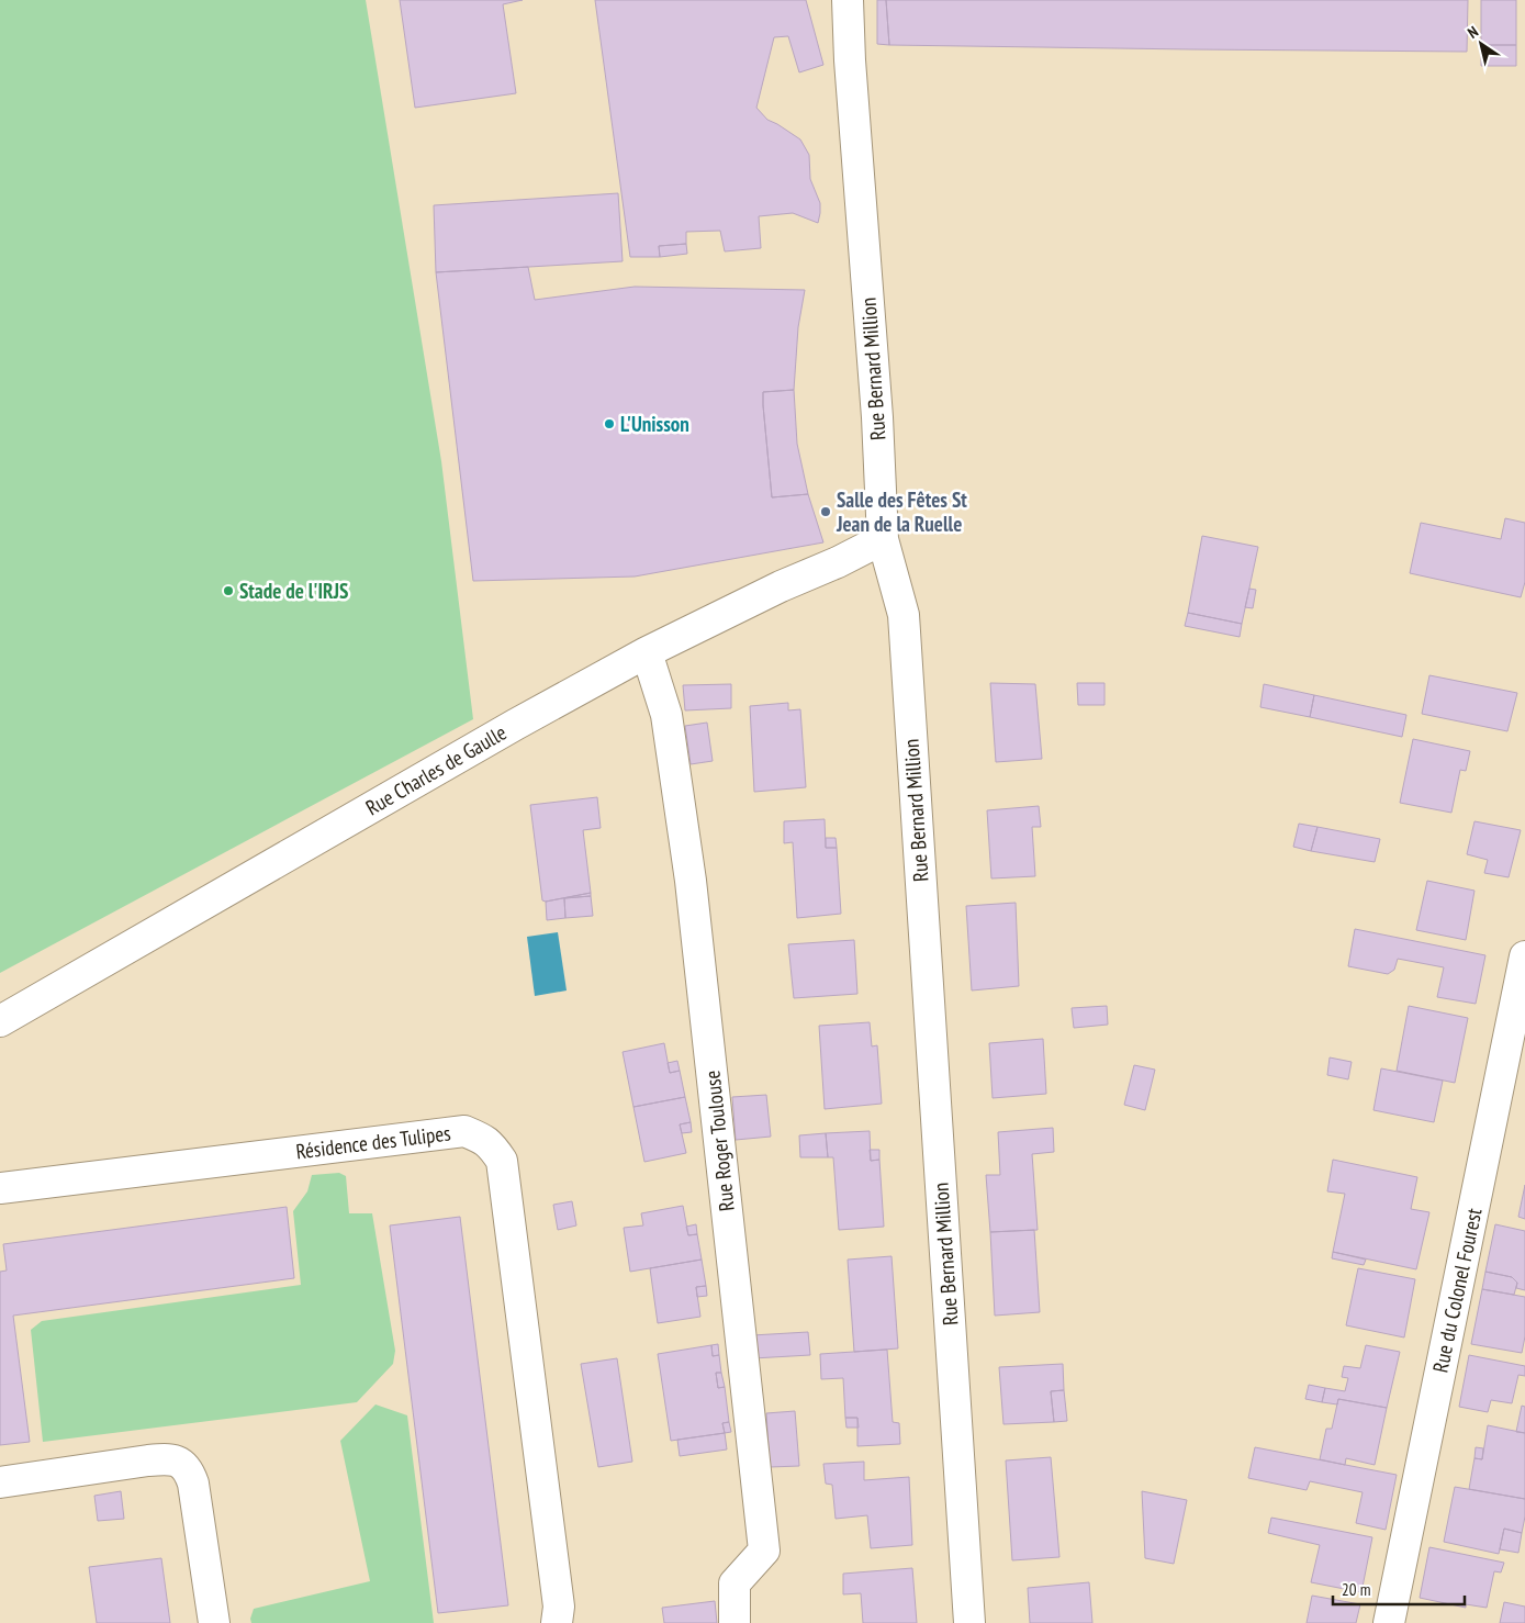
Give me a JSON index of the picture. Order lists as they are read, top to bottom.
{
  "streets": {
    "street": [
      "Rue Bernard Million",
      "Rue Charles de Gaulle",
      "Rue Roger Toulouse",
      "Résidence des Tulipes",
      "Rue du Colonel Fourest"
    ]
  },
  "crossings": [
    ["Rue Bernard Million", "Rue Charles de Gaulle"],
    ["Rue Charles de Gaulle", "Rue Roger Toulouse"]
  ],
  "places": ["L'Unisson", "Salle des Fêtes St Jean de la Ruelle", "Stade de l'IRJS"],
  "scale_bar": "20 m",
  "north": "top left"
}
